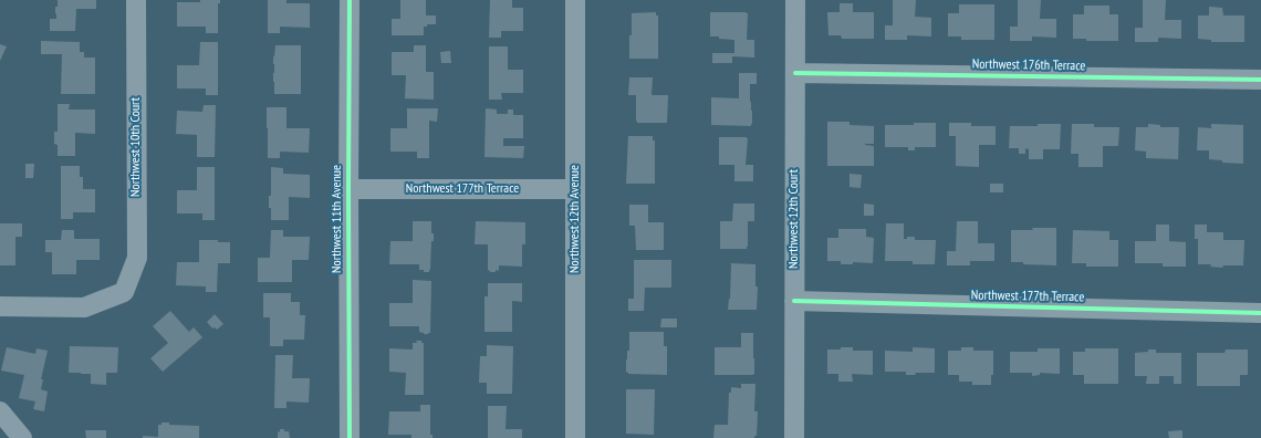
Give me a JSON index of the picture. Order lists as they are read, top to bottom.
{
  "streets": {
    "street": [
      "Northwest 176th Terrace",
      "Northwest 10th Court",
      "Northwest 177th Terrace",
      "Northwest 11th Avenue",
      "Northwest 12th Avenue",
      "Northwest 12th Court"
    ]
  },
  "crossings": [
    ["Northwest 176th Terrace", "Northwest 12th Court"],
    ["Northwest 177th Terrace", "Northwest 11th Avenue"],
    ["Northwest 177th Terrace", "Northwest 12th Avenue"],
    ["Northwest 177th Terrace", "Northwest 12th Court"]
  ]
}
